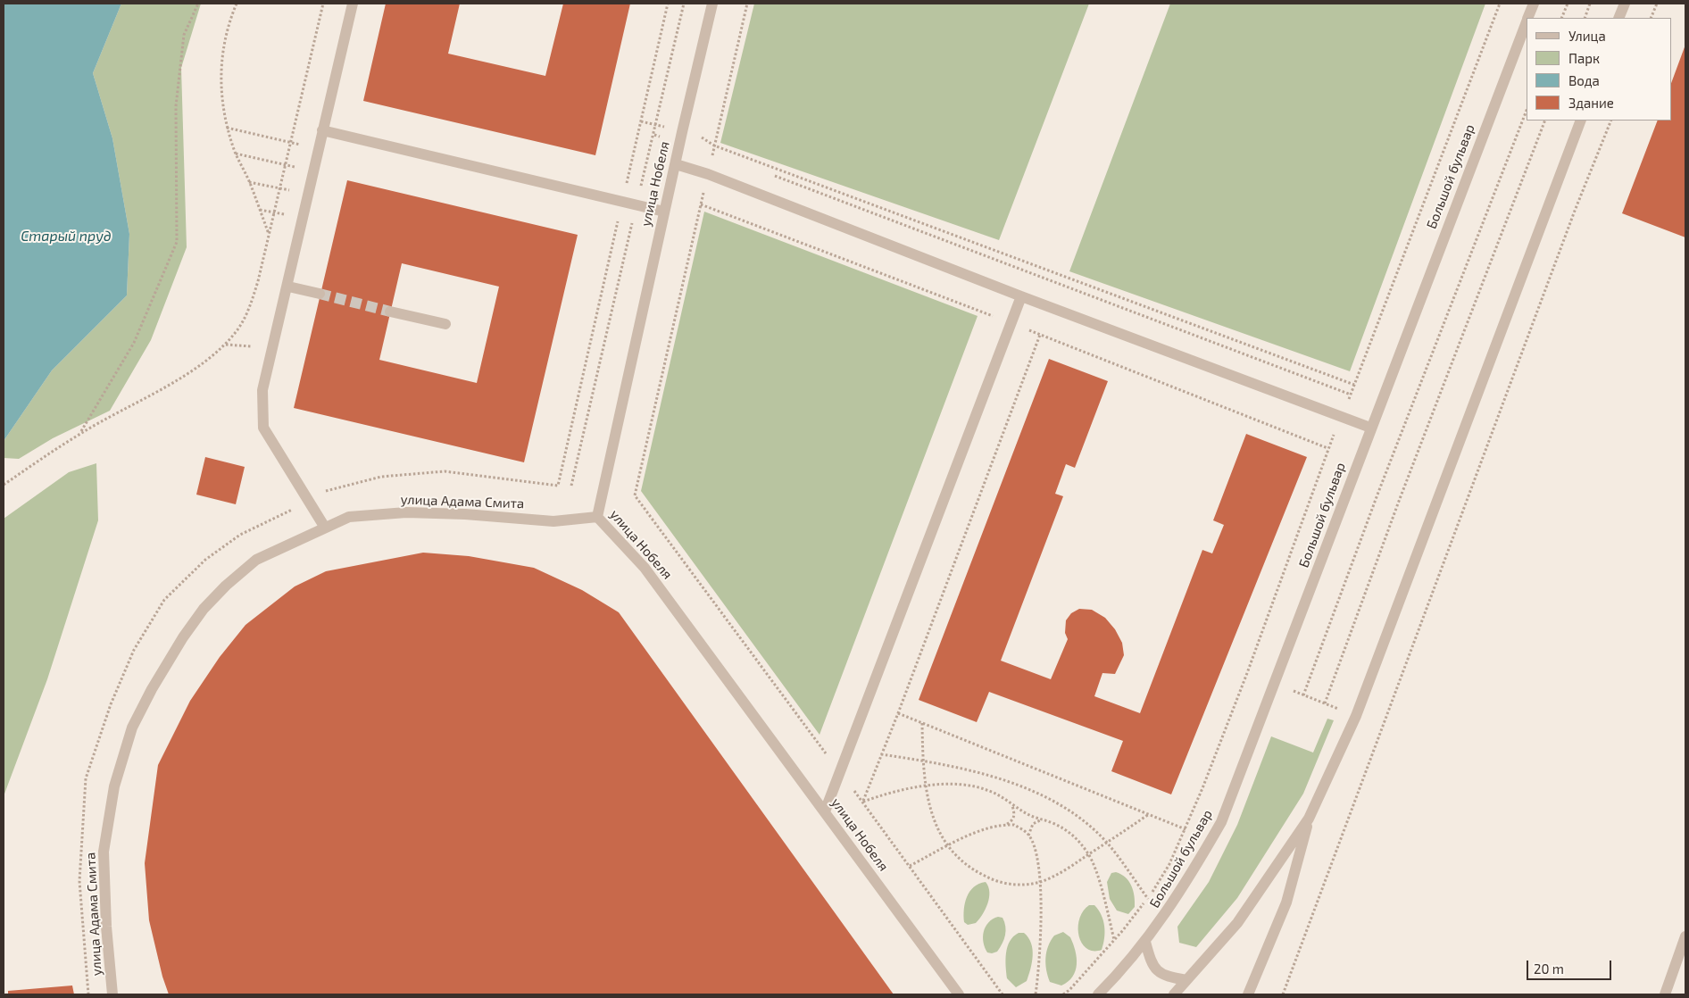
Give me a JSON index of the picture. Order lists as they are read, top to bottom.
{
  "streets": {
    "street": ["Большой бульвар", "улица Нобеля", "улица Адама Смита"]
  },
  "crossings": [
    ["улица Нобеля", "улица Адама Смита"]
  ],
  "water": ["Старый пруд"],
  "legend": [
    "Улица",
    "Парк",
    "Вода",
    "Здание"
  ],
  "scale_bar": "20 m"
}
